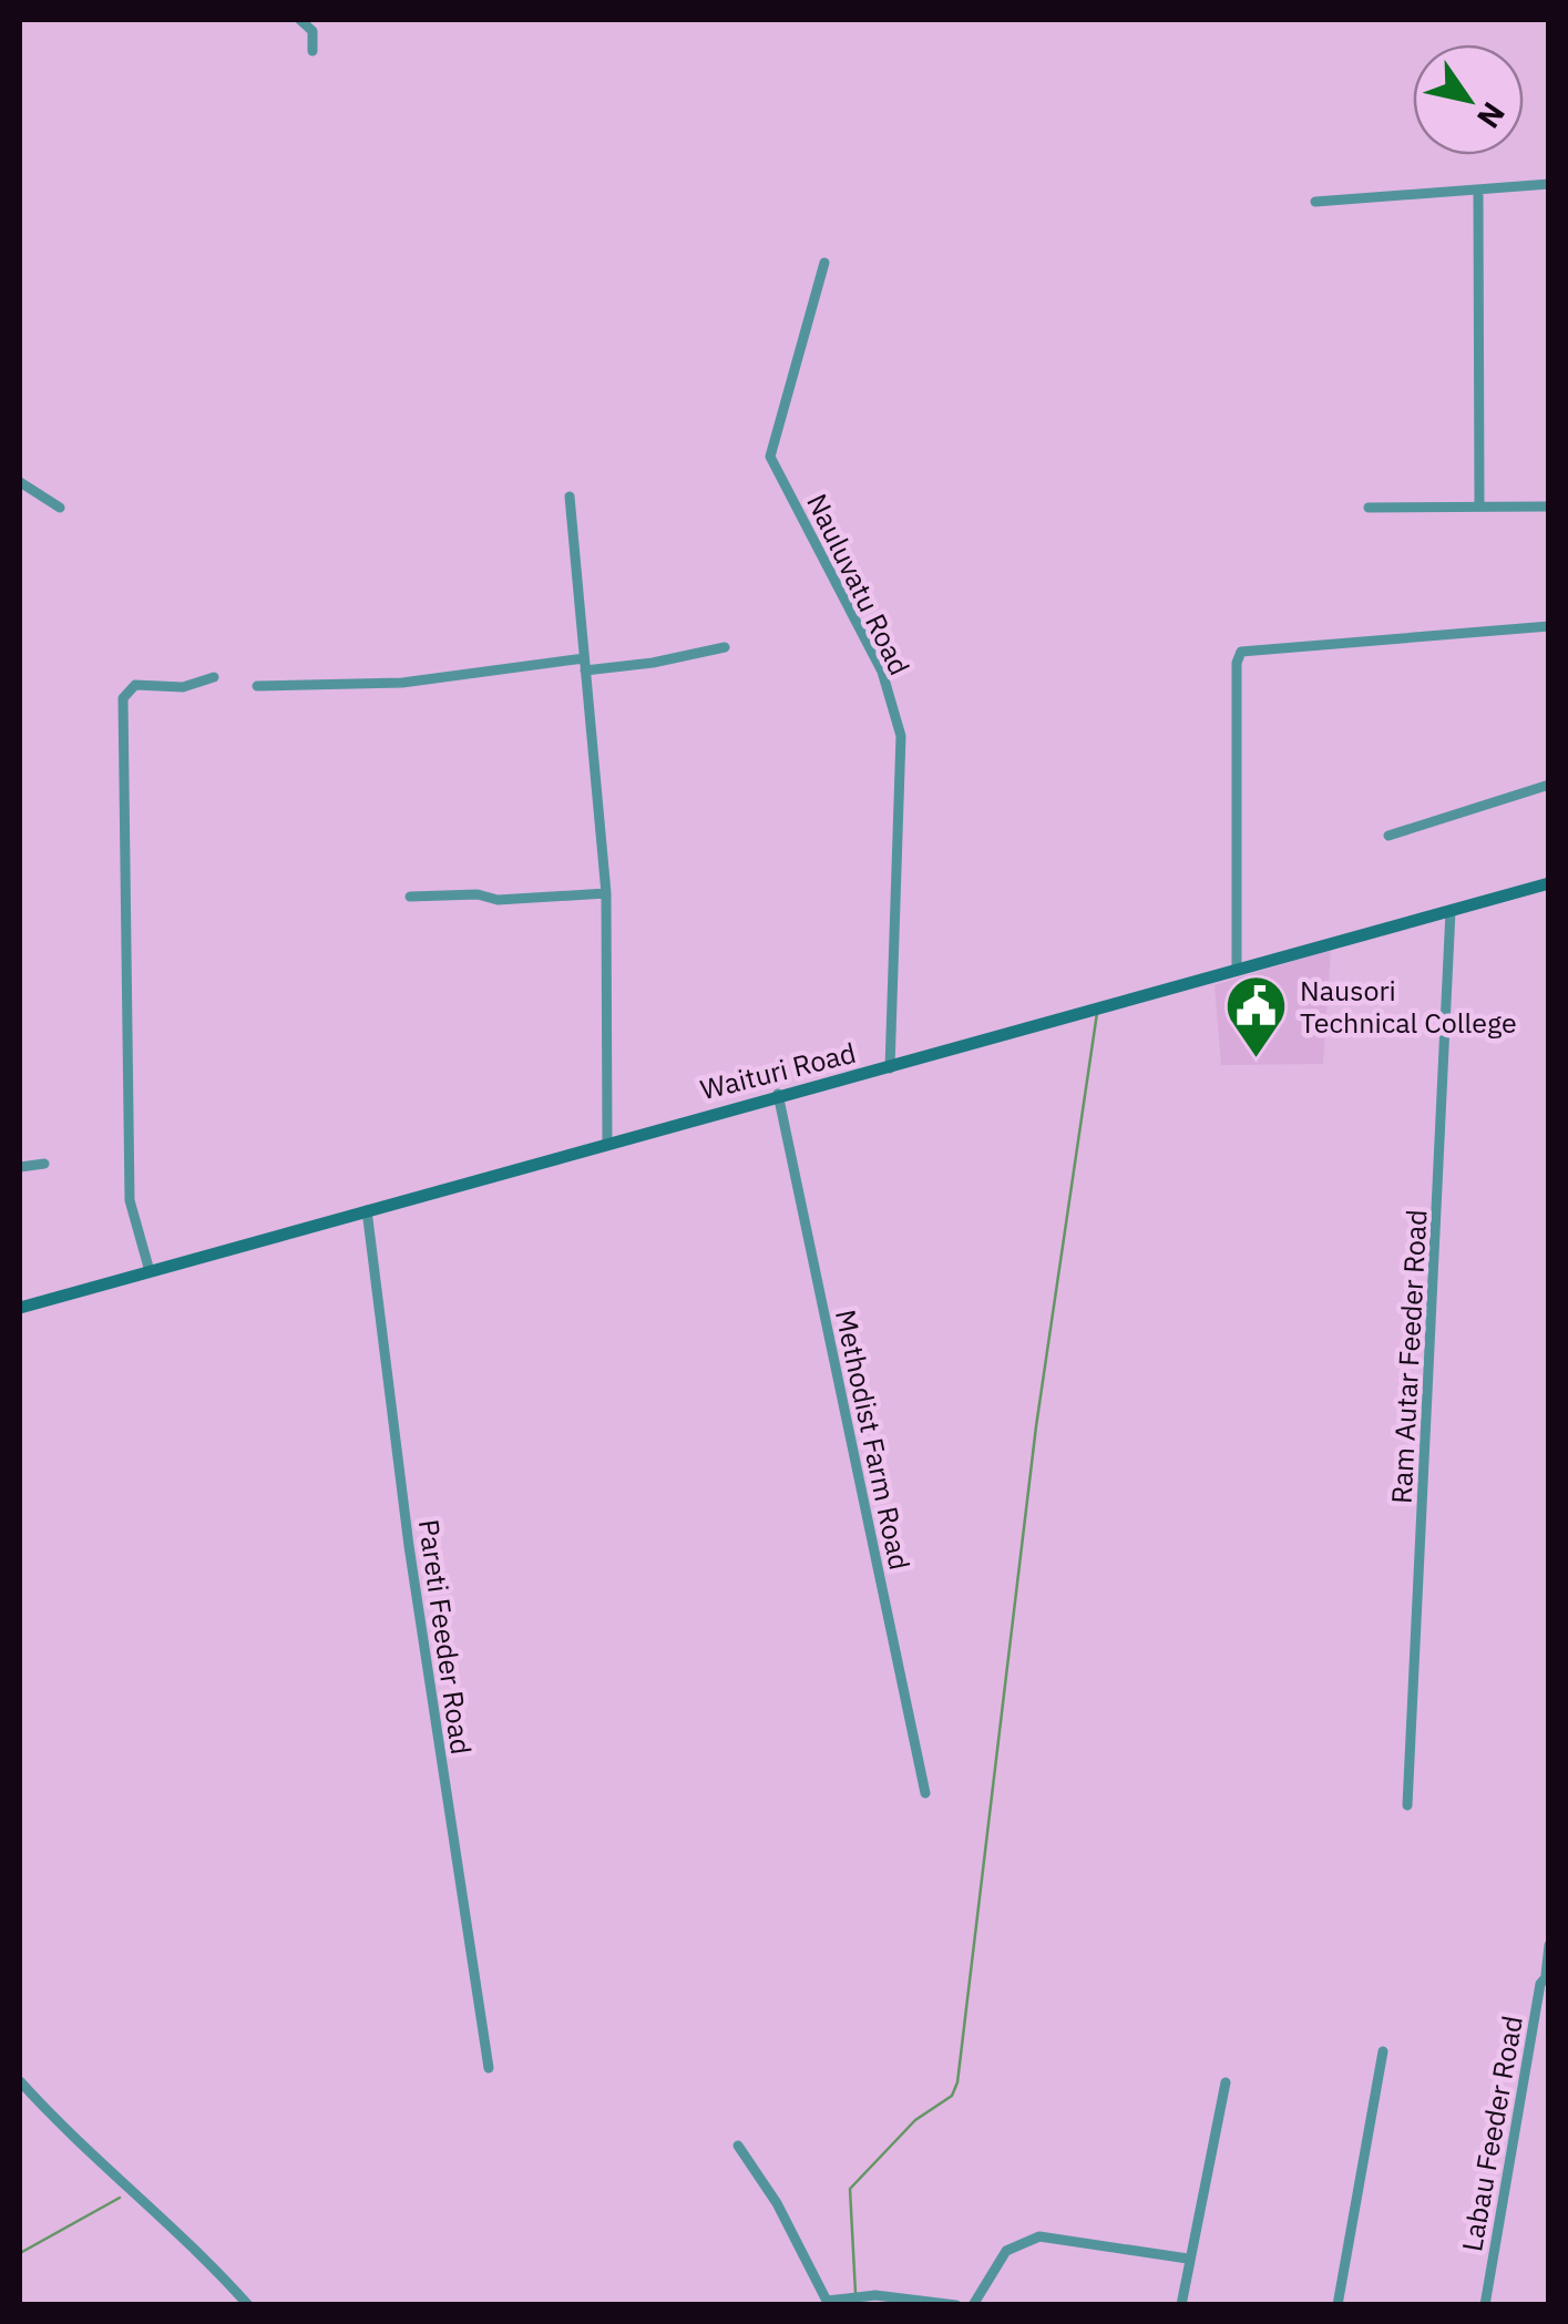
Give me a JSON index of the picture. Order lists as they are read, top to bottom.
{
  "streets": {
    "main road": ["Waituri Road"],
    "street": [
      "Nauluvatu Road",
      "Ram Autar Feeder Road",
      "Methodist Farm Road",
      "Pareti Feeder Road",
      "Labau Feeder Road"
    ]
  },
  "crossings": [
    ["Nauluvatu Road", "Waituri Road"],
    ["Waituri Road", "Ram Autar Feeder Road"],
    ["Waituri Road", "Methodist Farm Road"],
    ["Waituri Road", "Pareti Feeder Road"]
  ],
  "places": {
    "public building": ["Nausori Technical College"]
  },
  "north": "bottom right"
}
